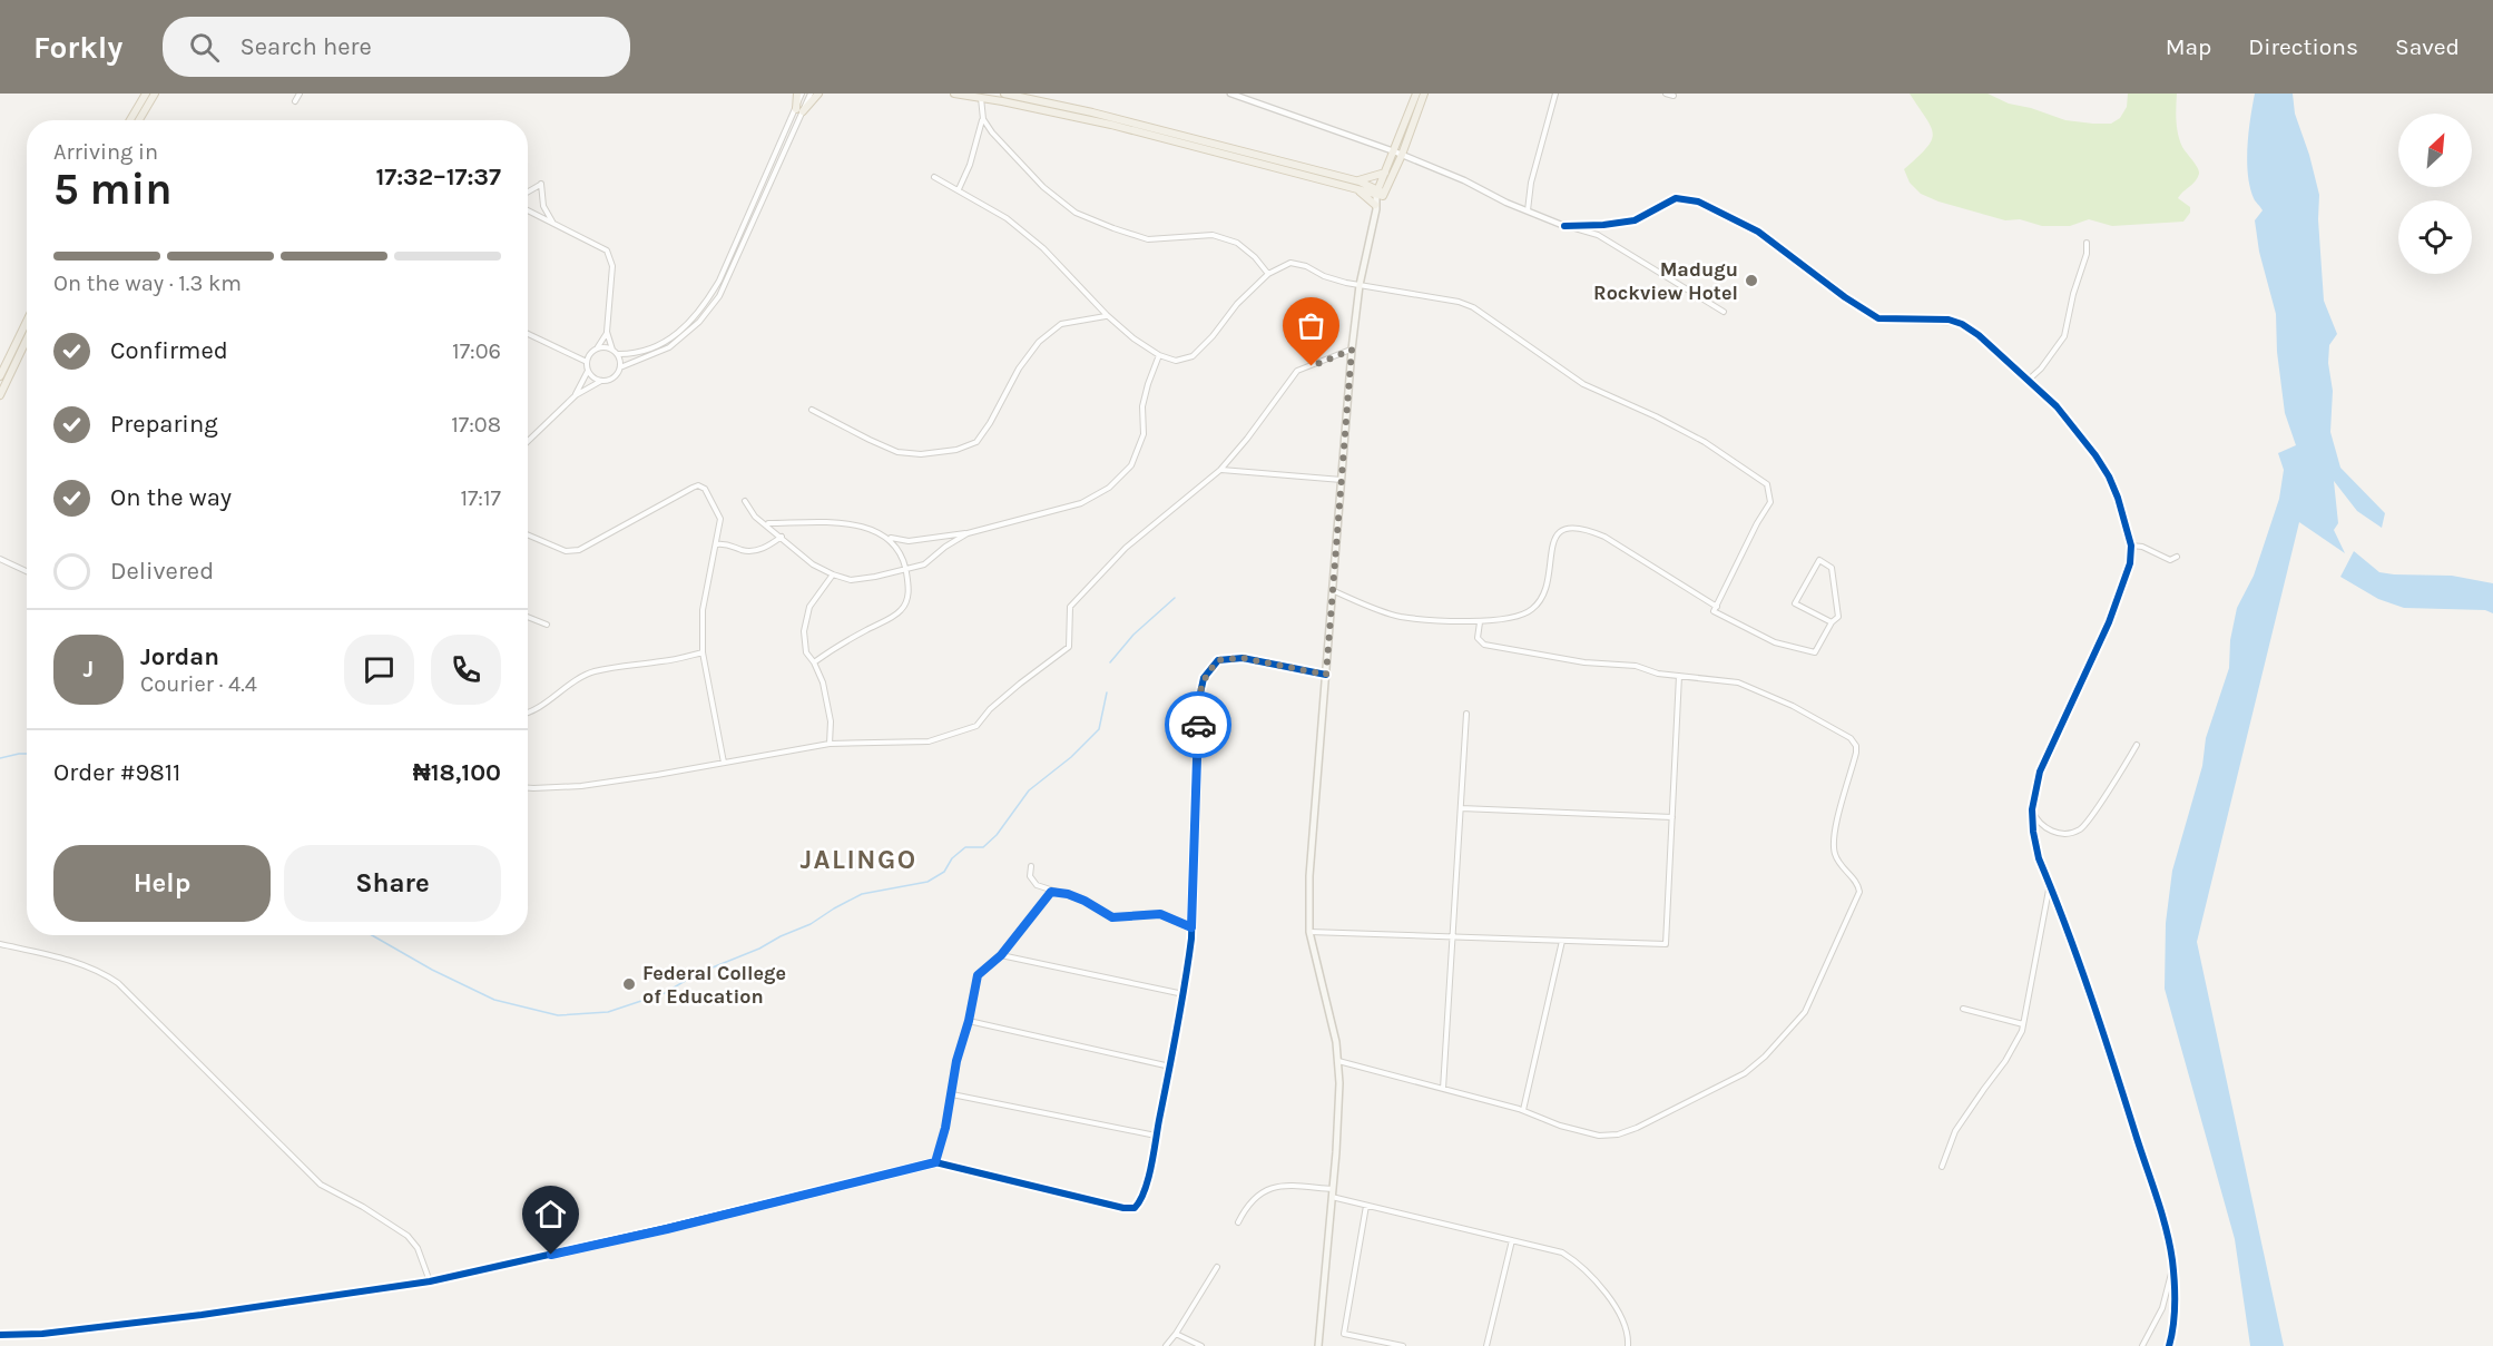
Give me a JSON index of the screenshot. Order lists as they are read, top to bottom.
{
  "districts": ["JALINGO"],
  "places": ["Madugu Rockview Hotel", "Federal College of Education"],
  "north": "top right",
  "page": {
    "header": "Forkly",
    "search": "Search here",
    "nav": ["Map", "Directions", "Saved"],
    "heading": ["5 min", "Arriving in", "17:32–17:37"],
    "panel": [
      "Jordan",
      "Courier · 4.4",
      "Order #9811",
      "₦18,100"
    ],
    "bar": "On the way · 1.3 km",
    "list": [
      ["Confirmed", "17:06"],
      ["Preparing", "17:08"],
      ["On the way", "17:17"],
      "Delivered"
    ],
    "round": "J",
    "buttons": ["Help", "Share"]
  }
}
